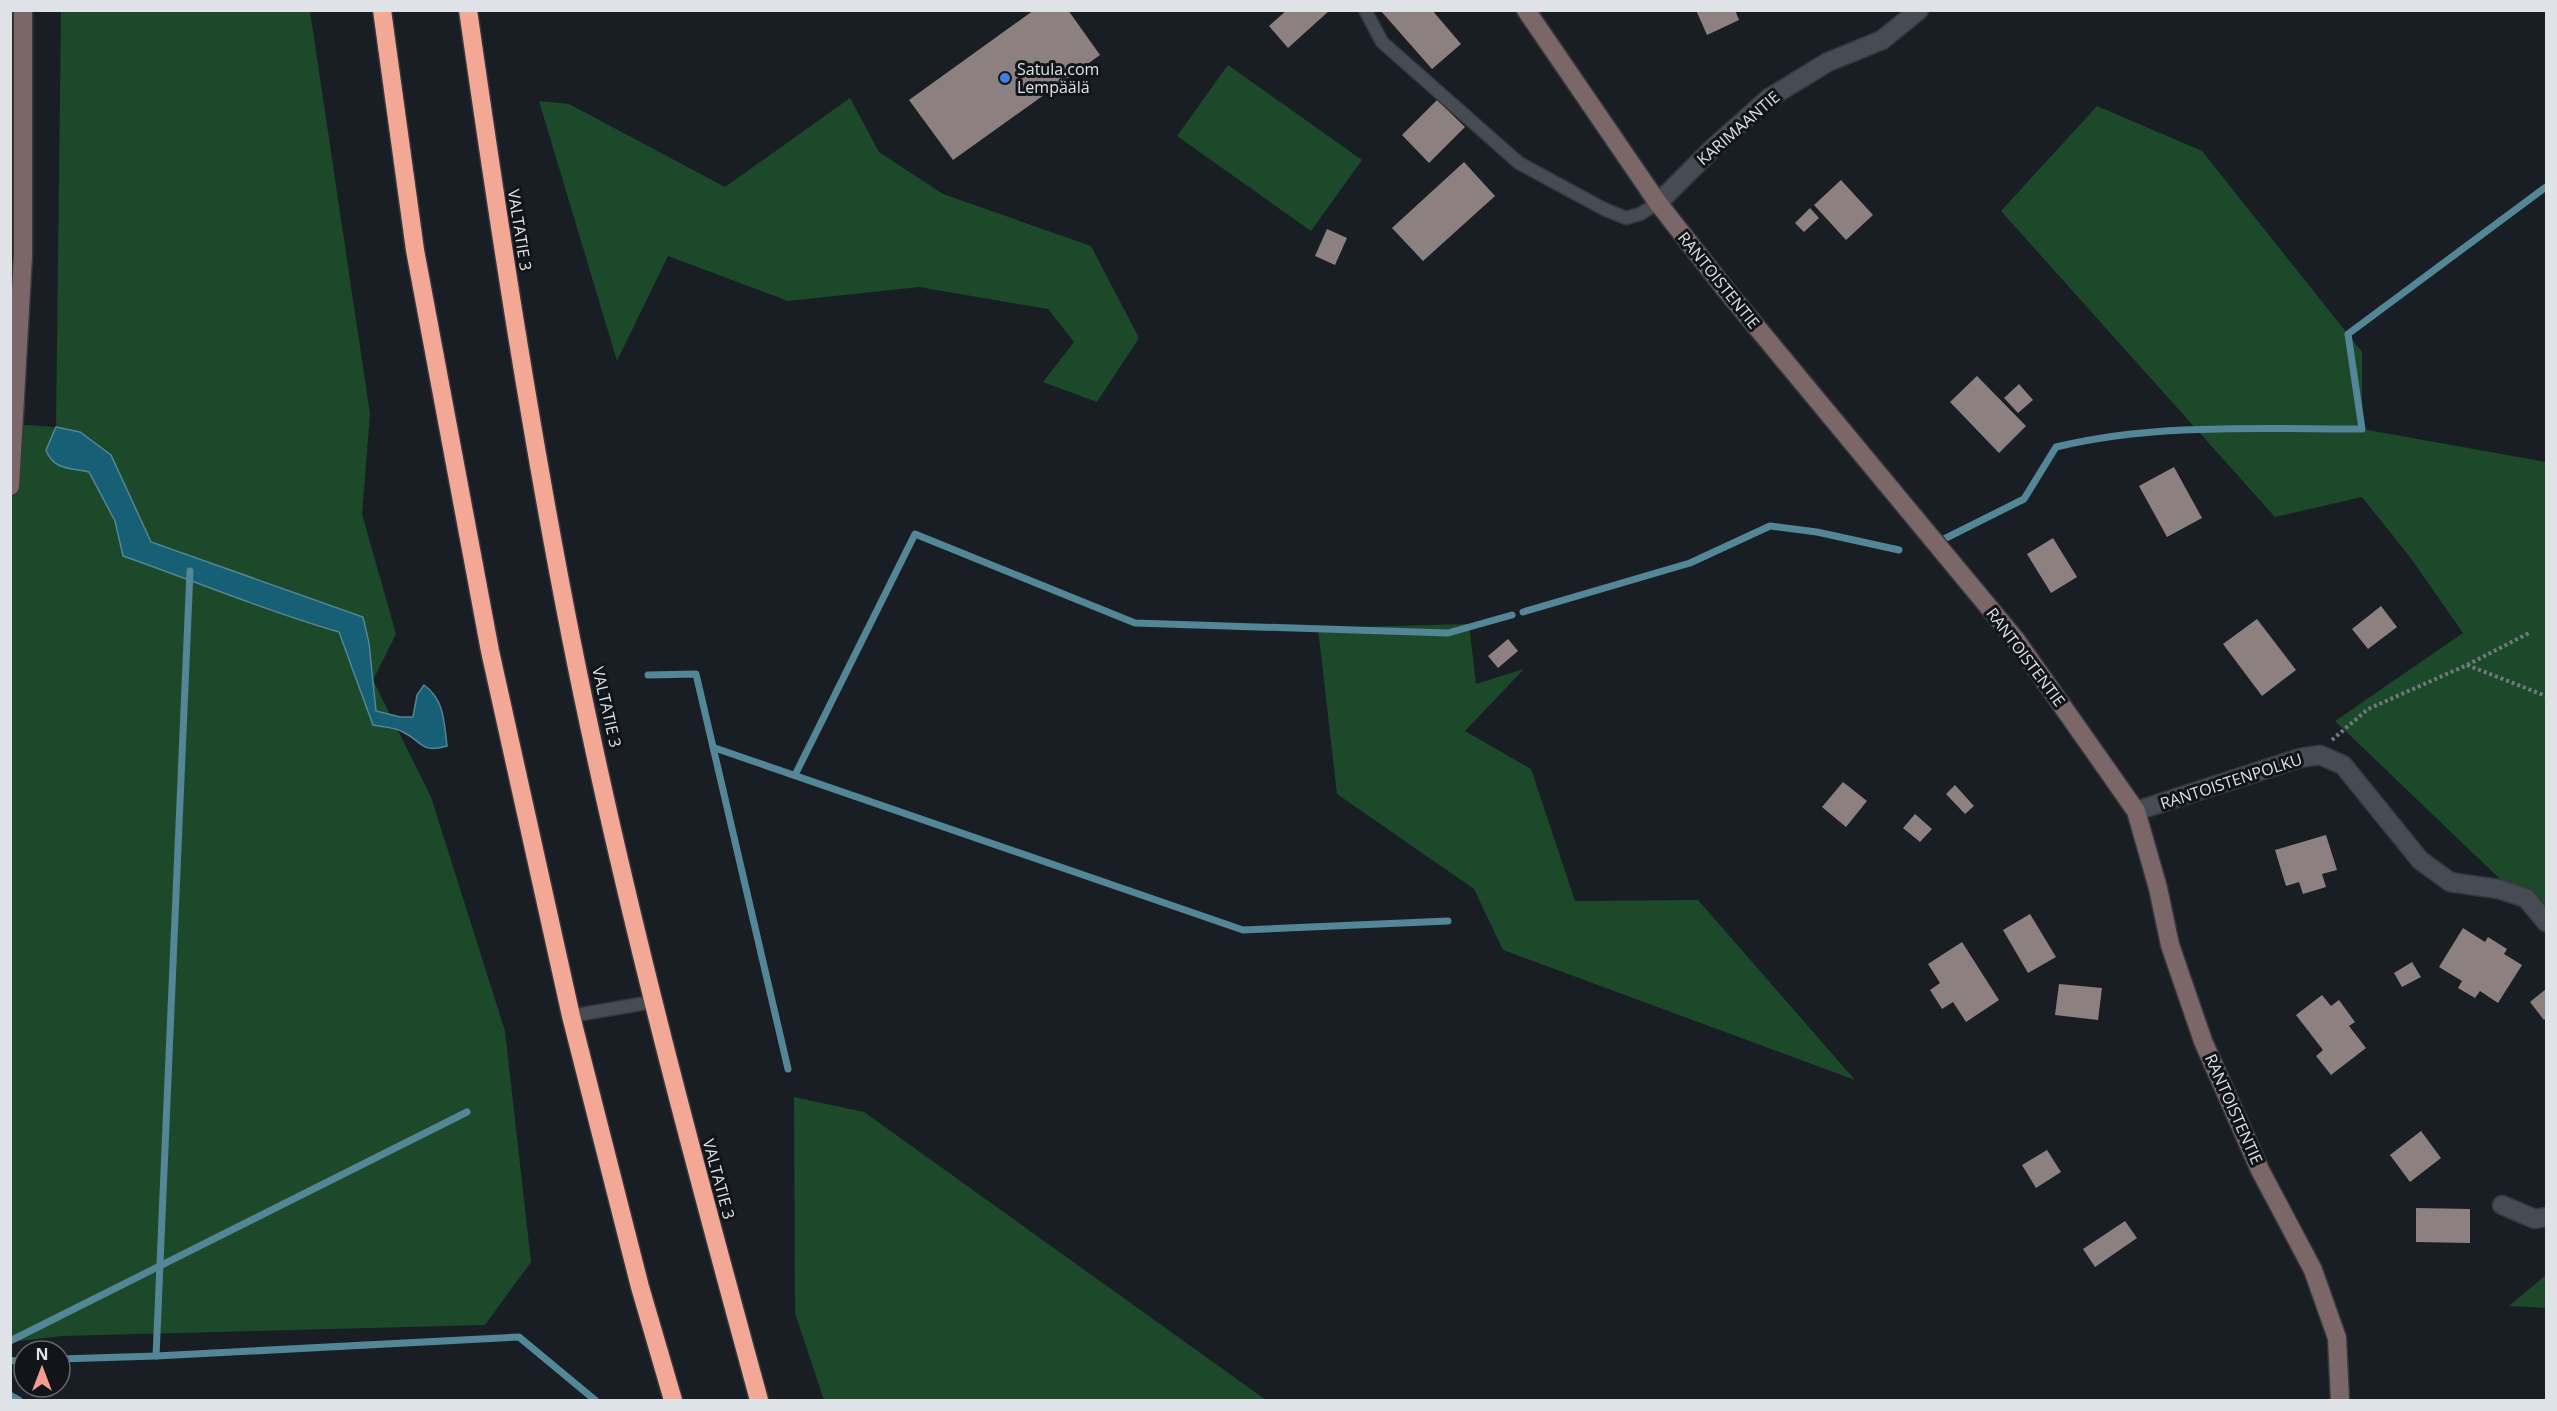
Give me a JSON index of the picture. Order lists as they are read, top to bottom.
{
  "streets": {
    "highway": ["VALTATIE 3"],
    "street": ["KARIMAANTIE", "RANTOISTENTIE", "RANTOISTENPOLKU"]
  },
  "crossings": [
    ["KARIMAANTIE", "RANTOISTENTIE"],
    ["RANTOISTENTIE", "RANTOISTENPOLKU"]
  ],
  "places": ["Satula.com Lempäälä"],
  "north": "top"
}
